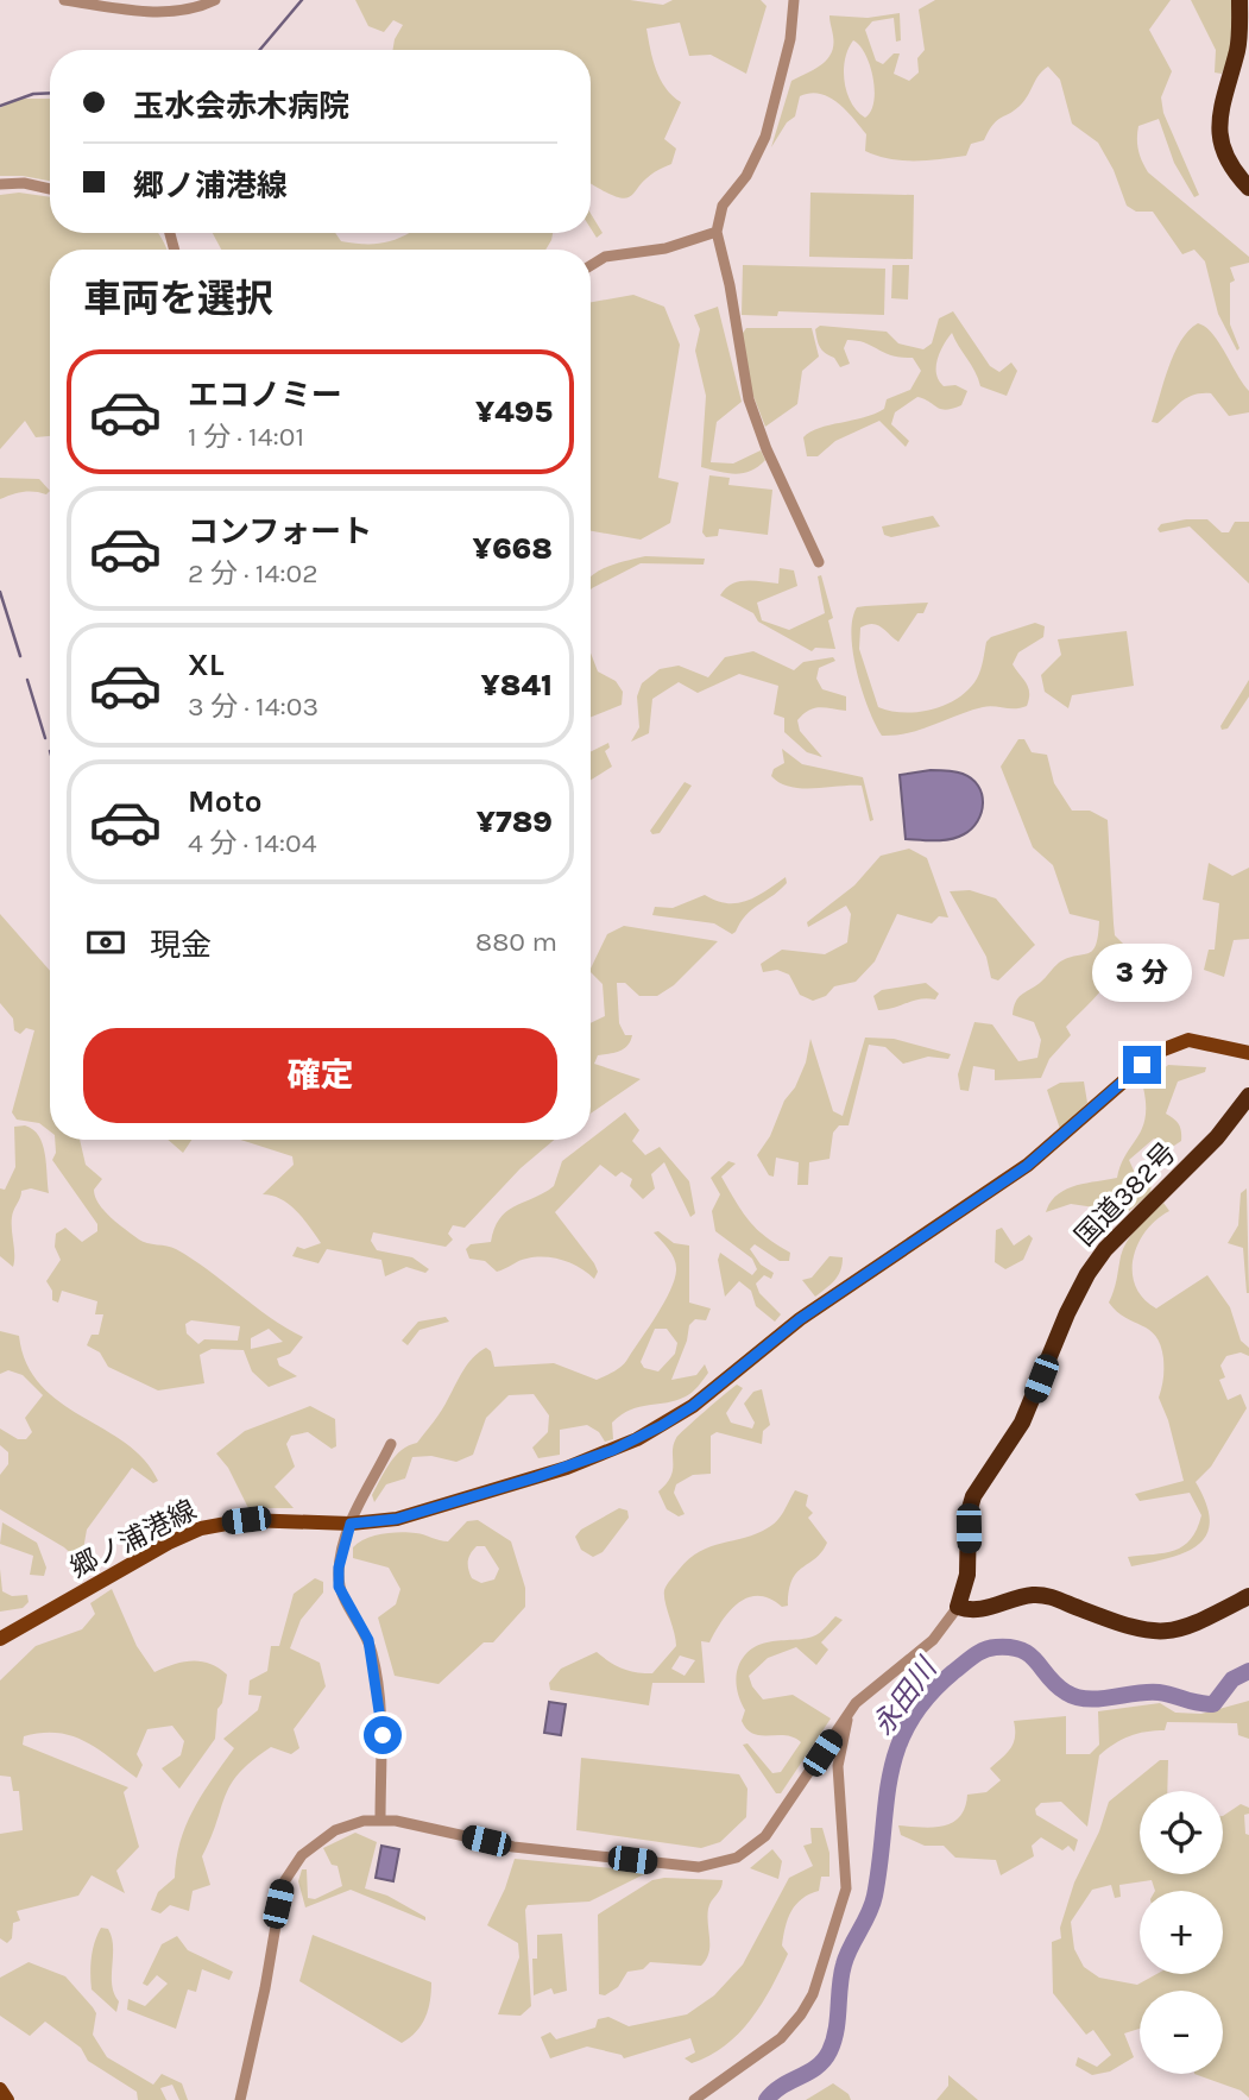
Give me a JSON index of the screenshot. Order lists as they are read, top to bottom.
{
  "streets": {
    "highway": ["国道382号"],
    "main road": ["郷ノ浦港線"]
  },
  "water": ["永田川"],
  "page": {
    "banner": ["玉水会赤木病院", "郷ノ浦港線"],
    "heading": "車両を選択",
    "list": [
      {
        "name": "エコノミー",
        "note": "1 分 · 14:01",
        "value": "¥495"
      },
      {
        "name": "コンフォート",
        "note": "2 分 · 14:02",
        "value": "¥668"
      },
      {
        "name": "XL",
        "note": "3 分 · 14:03",
        "value": "¥841"
      },
      {
        "name": "Moto",
        "note": "4 分 · 14:04",
        "value": "¥789"
      }
    ],
    "pay": ["現金", "880 m"],
    "bubble": "3 分",
    "buttons": "確定",
    "map_buttons": ["+", "−"]
  }
}
